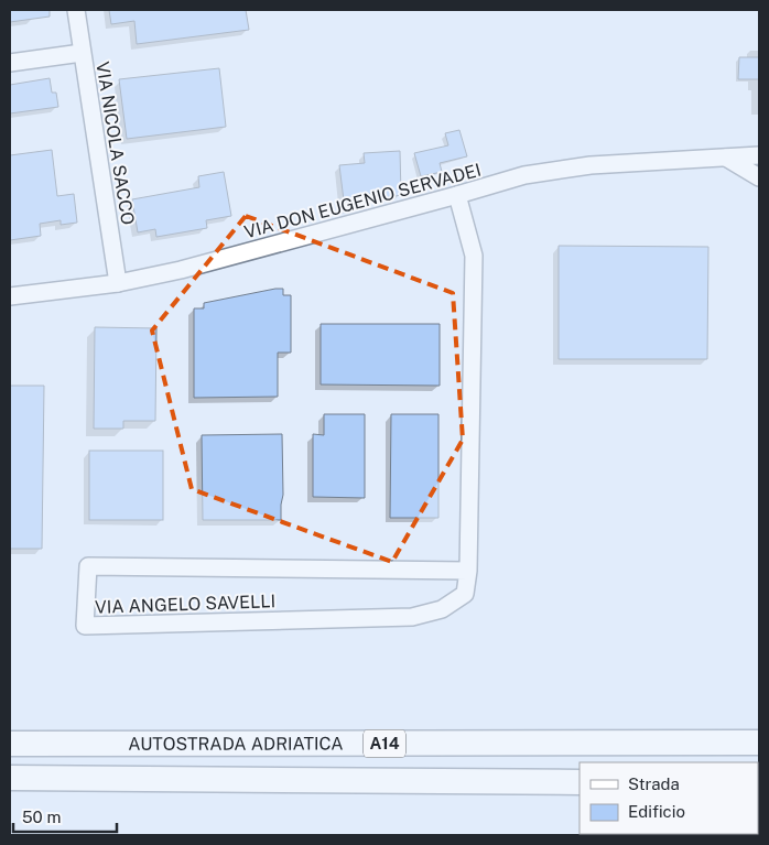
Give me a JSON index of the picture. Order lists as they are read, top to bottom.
{
  "streets": {
    "highway": ["AUTOSTRADA ADRIATICA", "A14"],
    "street": ["VIA NICOLA SACCO", "VIA DON EUGENIO SERVADEI", "VIA ANGELO SAVELLI"]
  },
  "crossings": [
    ["VIA NICOLA SACCO", "VIA DON EUGENIO SERVADEI"],
    ["VIA DON EUGENIO SERVADEI", "VIA ANGELO SAVELLI"]
  ],
  "legend": ["Strada", "Edificio"],
  "scale_bar": "50 m"
}
